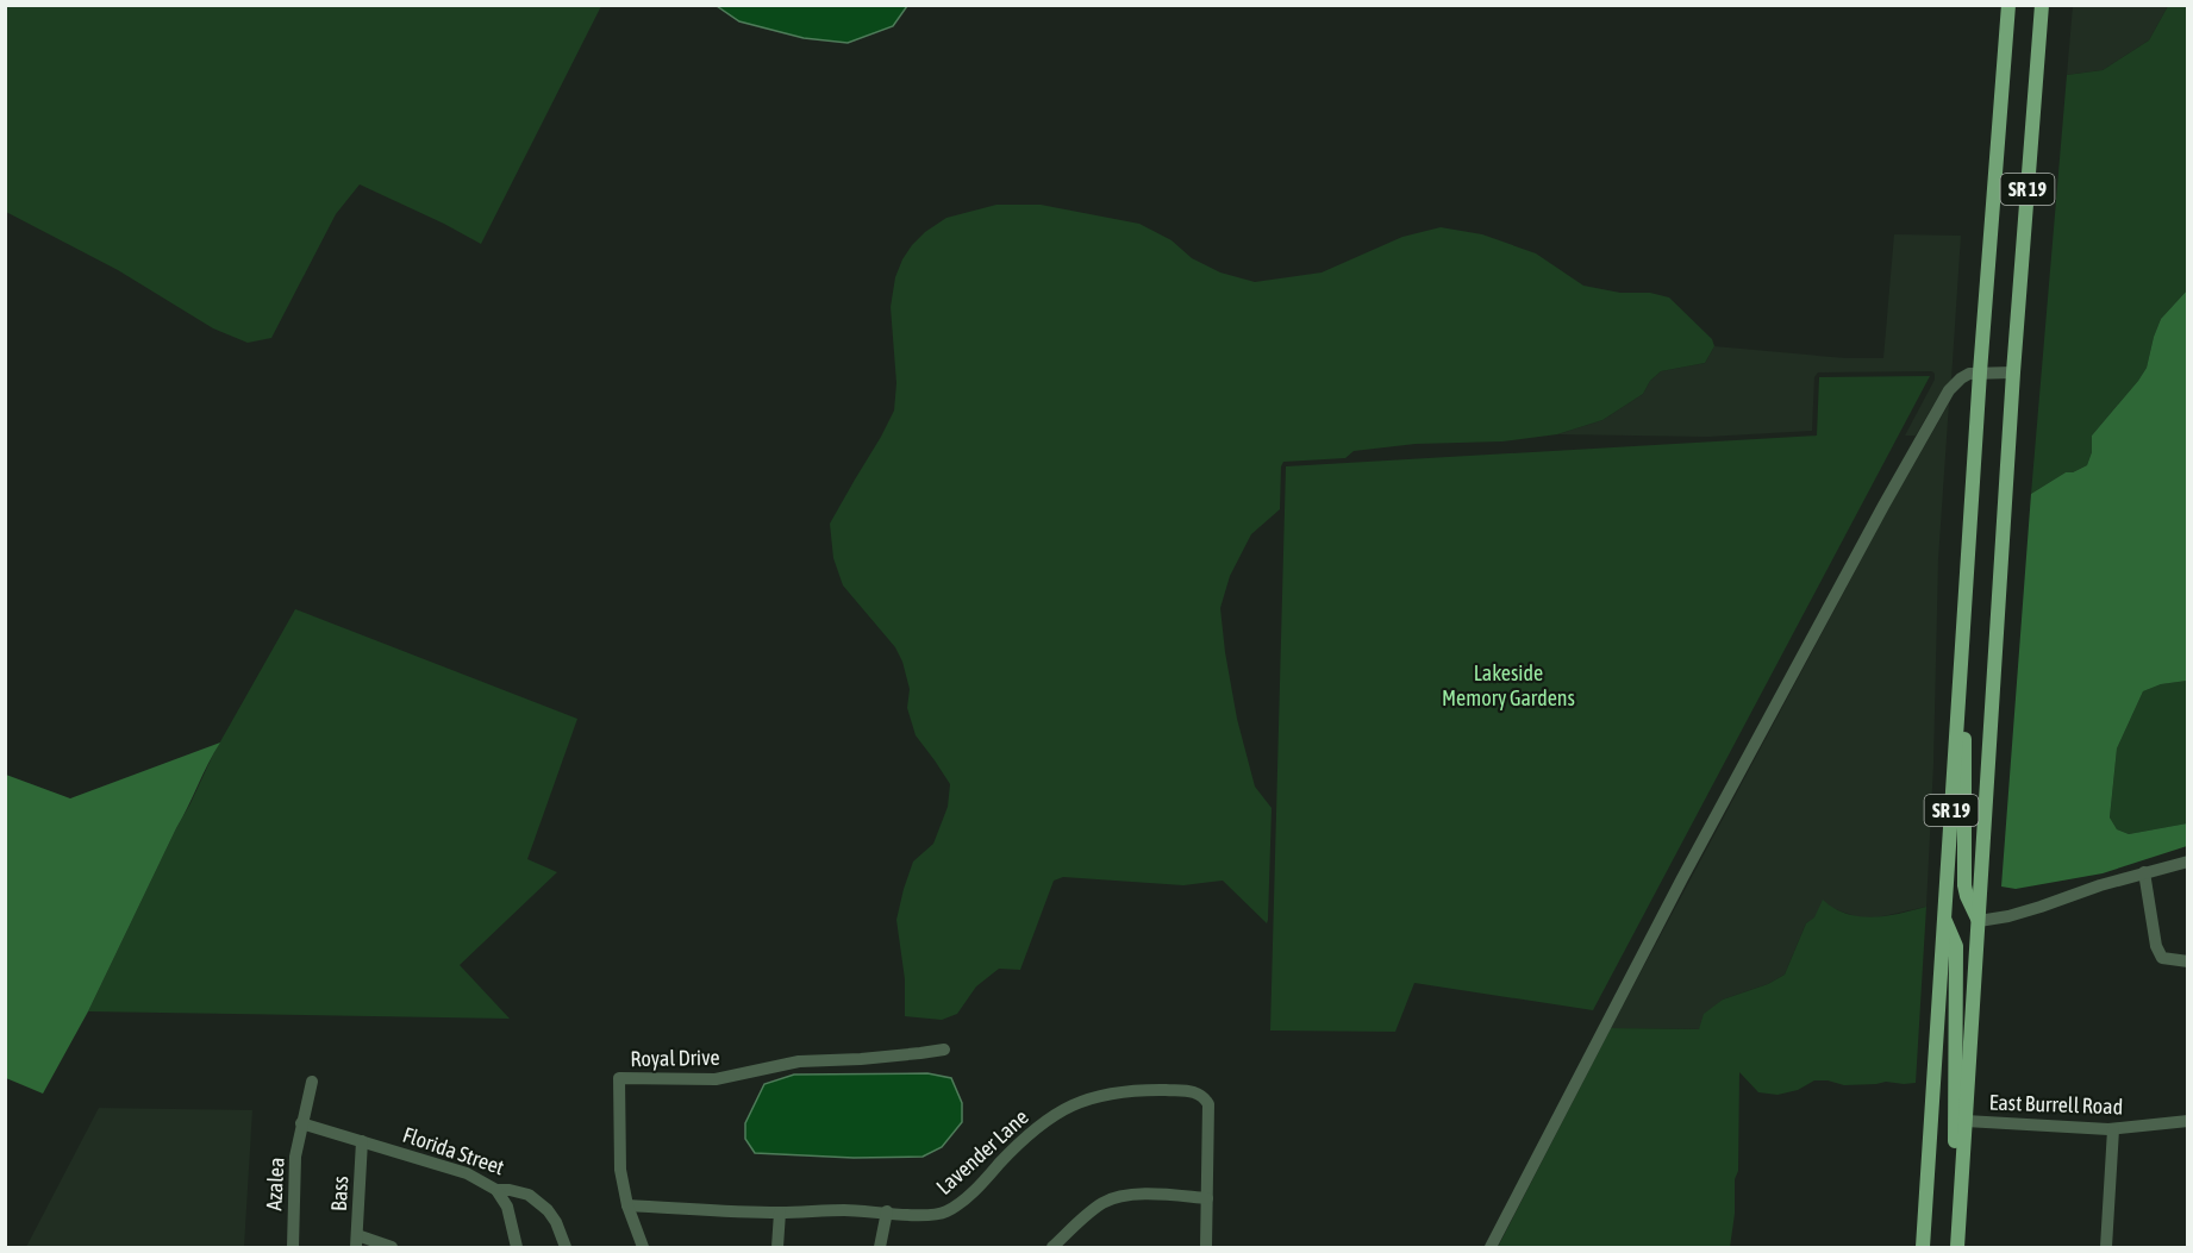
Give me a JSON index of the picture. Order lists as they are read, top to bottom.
{
  "streets": {
    "main road": ["SR 19"],
    "street": [
      "Royal Drive",
      "East Burrell Road",
      "Florida Street",
      "Lavender Lane",
      "Azalea",
      "Bass"
    ]
  },
  "crossings": [
    ["SR 19", "East Burrell Road"],
    ["Royal Drive", "Lavender Lane"],
    ["Florida Street", "Azalea"],
    ["Florida Street", "Bass"]
  ],
  "parks": ["Lakeside Memory Gardens"]
}
